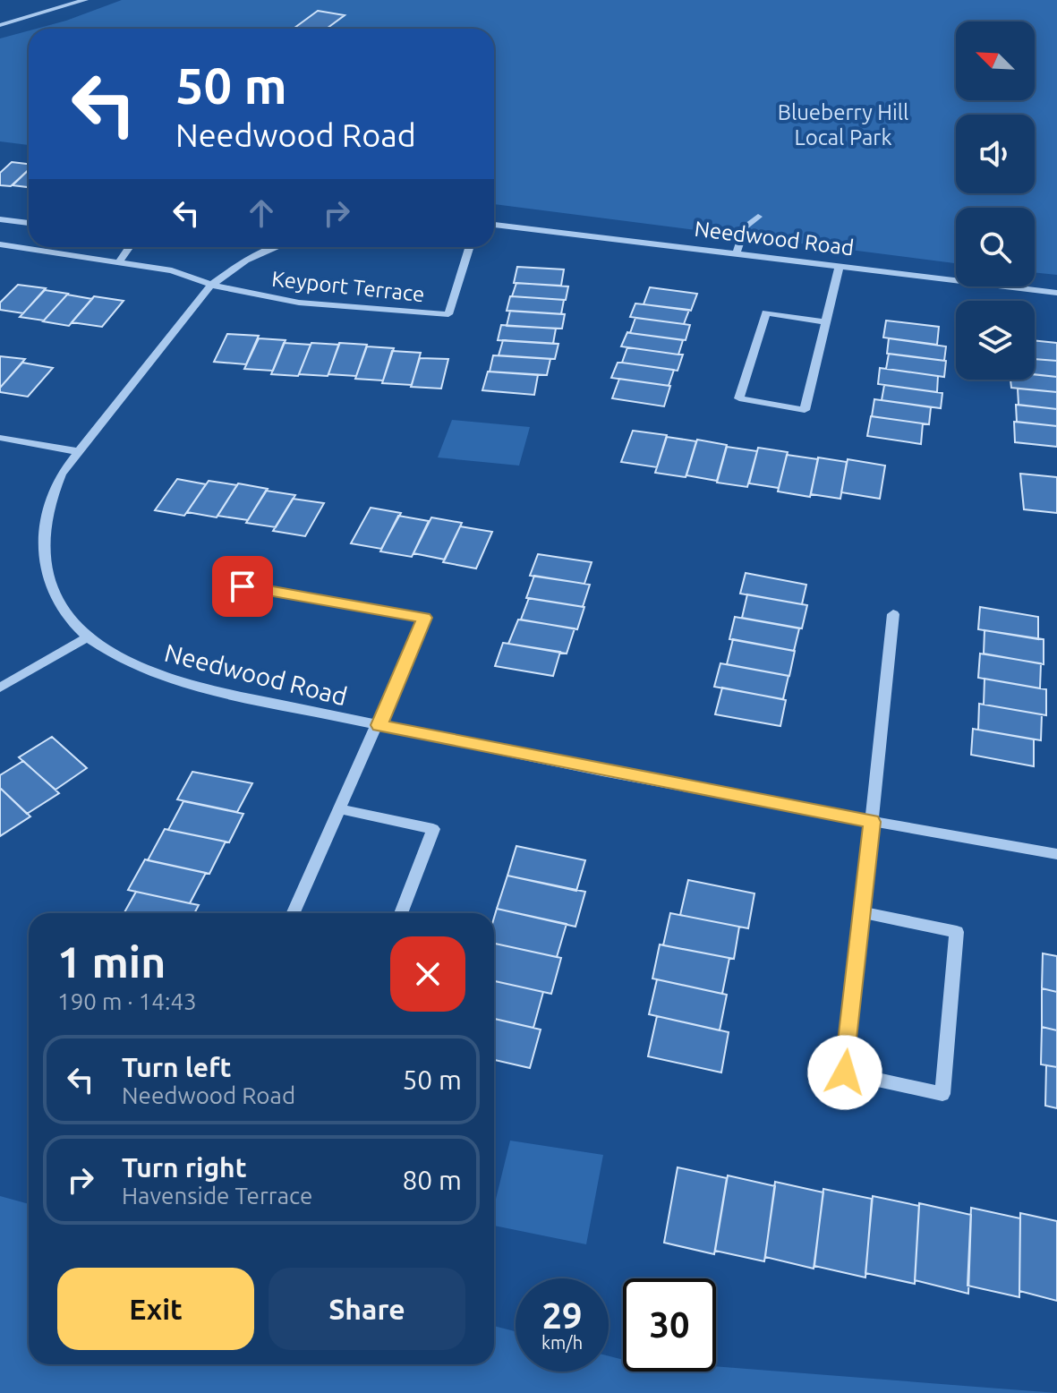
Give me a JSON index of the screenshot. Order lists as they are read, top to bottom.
{
  "streets": {
    "street": ["Needwood Road", "Keyport Terrace"]
  },
  "crossings": [
    ["Needwood Road", "Keyport Terrace"]
  ],
  "parks": ["Blueberry Hill Local Park"],
  "north": "top left",
  "page": {
    "turn": ["50 m", "Needwood Road"],
    "heading": ["1 min", "190 m · 14:43"],
    "list": [
      {
        "name": "Turn left",
        "note": "Needwood Road",
        "value": "50 m"
      },
      {
        "name": "Turn right",
        "note": "Havenside Terrace",
        "value": "80 m"
      }
    ],
    "buttons": ["Exit", "Share"],
    "speed": "29 km/h",
    "limit": "30"
  }
}
